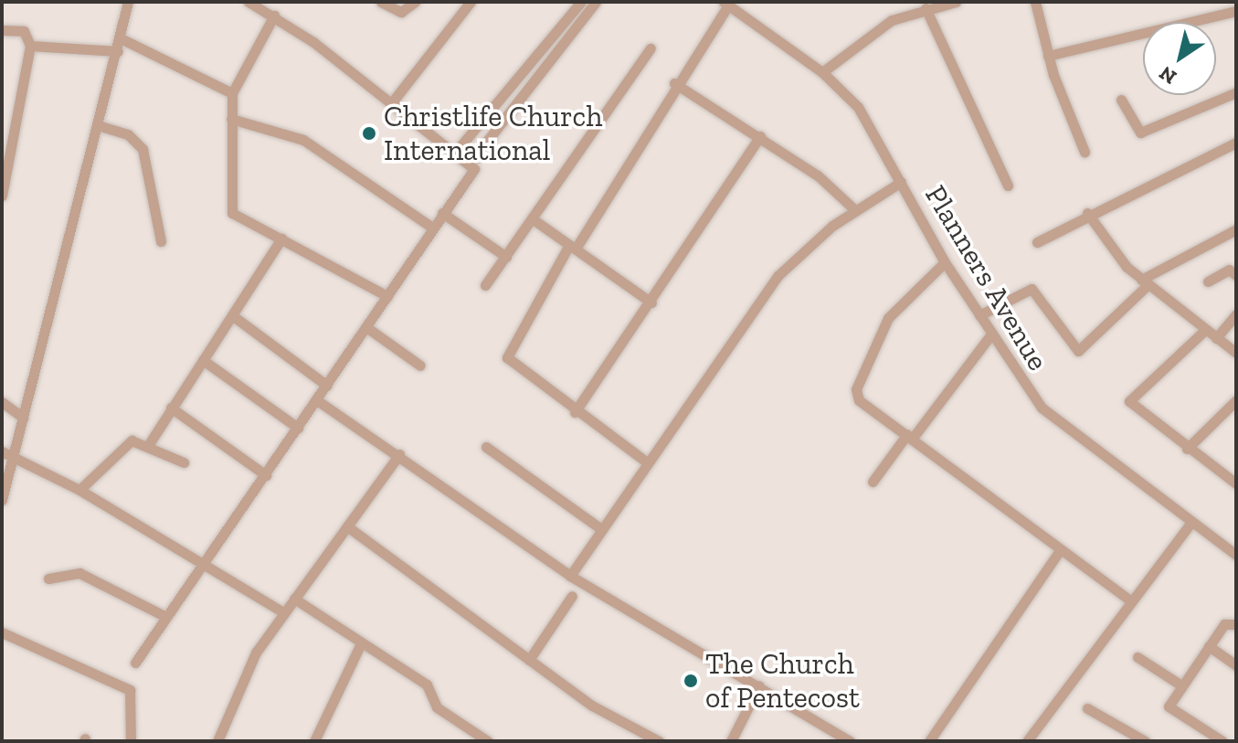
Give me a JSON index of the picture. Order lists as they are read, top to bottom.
{
  "streets": {
    "street": ["Planners Avenue"]
  },
  "places": ["Christlife Church International", "The Church of Pentecost"],
  "north": "bottom left"
}
